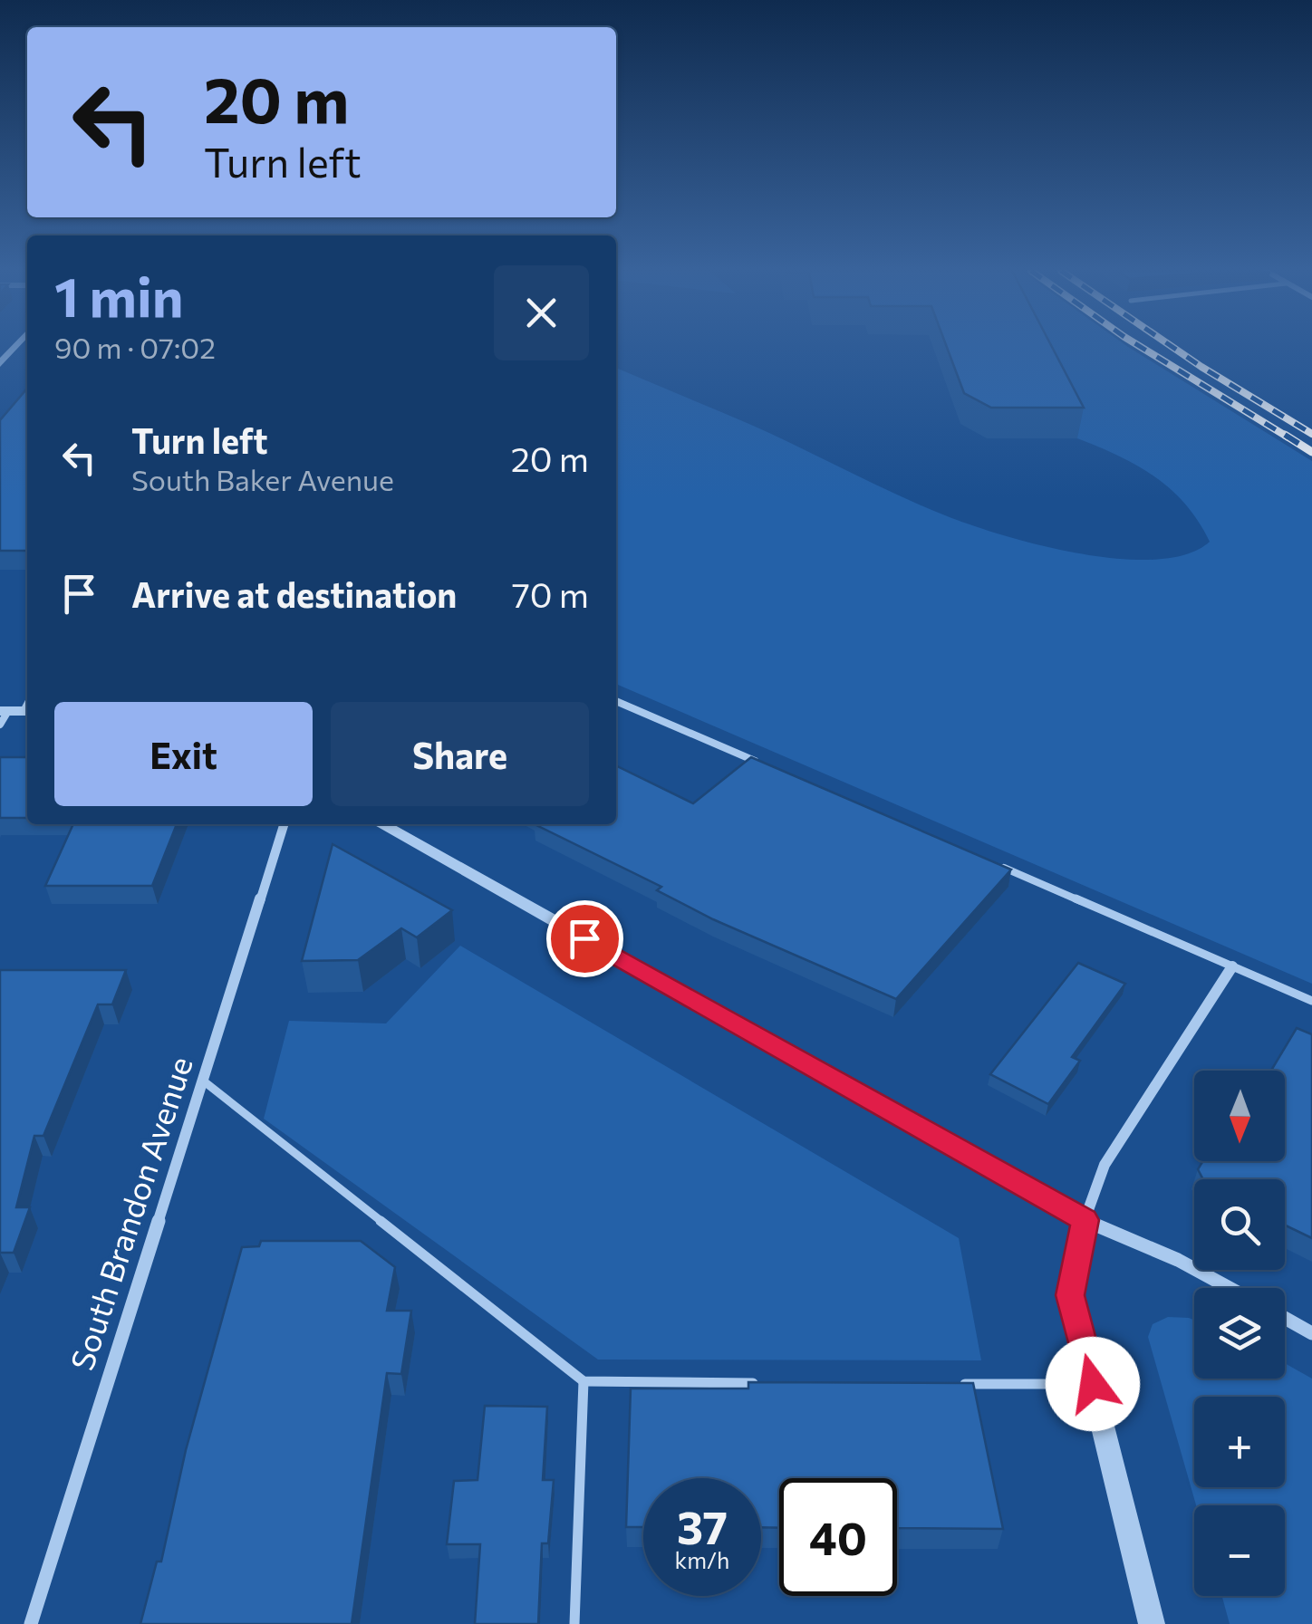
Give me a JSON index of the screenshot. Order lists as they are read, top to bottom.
{
  "streets": {
    "street": ["South Brandon Avenue"]
  },
  "north": "bottom",
  "page": {
    "turn": ["20 m", "Turn left"],
    "heading": ["1 min", "90 m · 07:02"],
    "list": [
      {
        "name": "Turn left",
        "note": "South Baker Avenue",
        "value": "20 m"
      },
      {
        "name": "Arrive at destination",
        "value": "70 m"
      }
    ],
    "buttons": ["Exit", "Share"],
    "map_buttons": ["+", "−"],
    "speed": "37 km/h",
    "limit": "40"
  }
}
